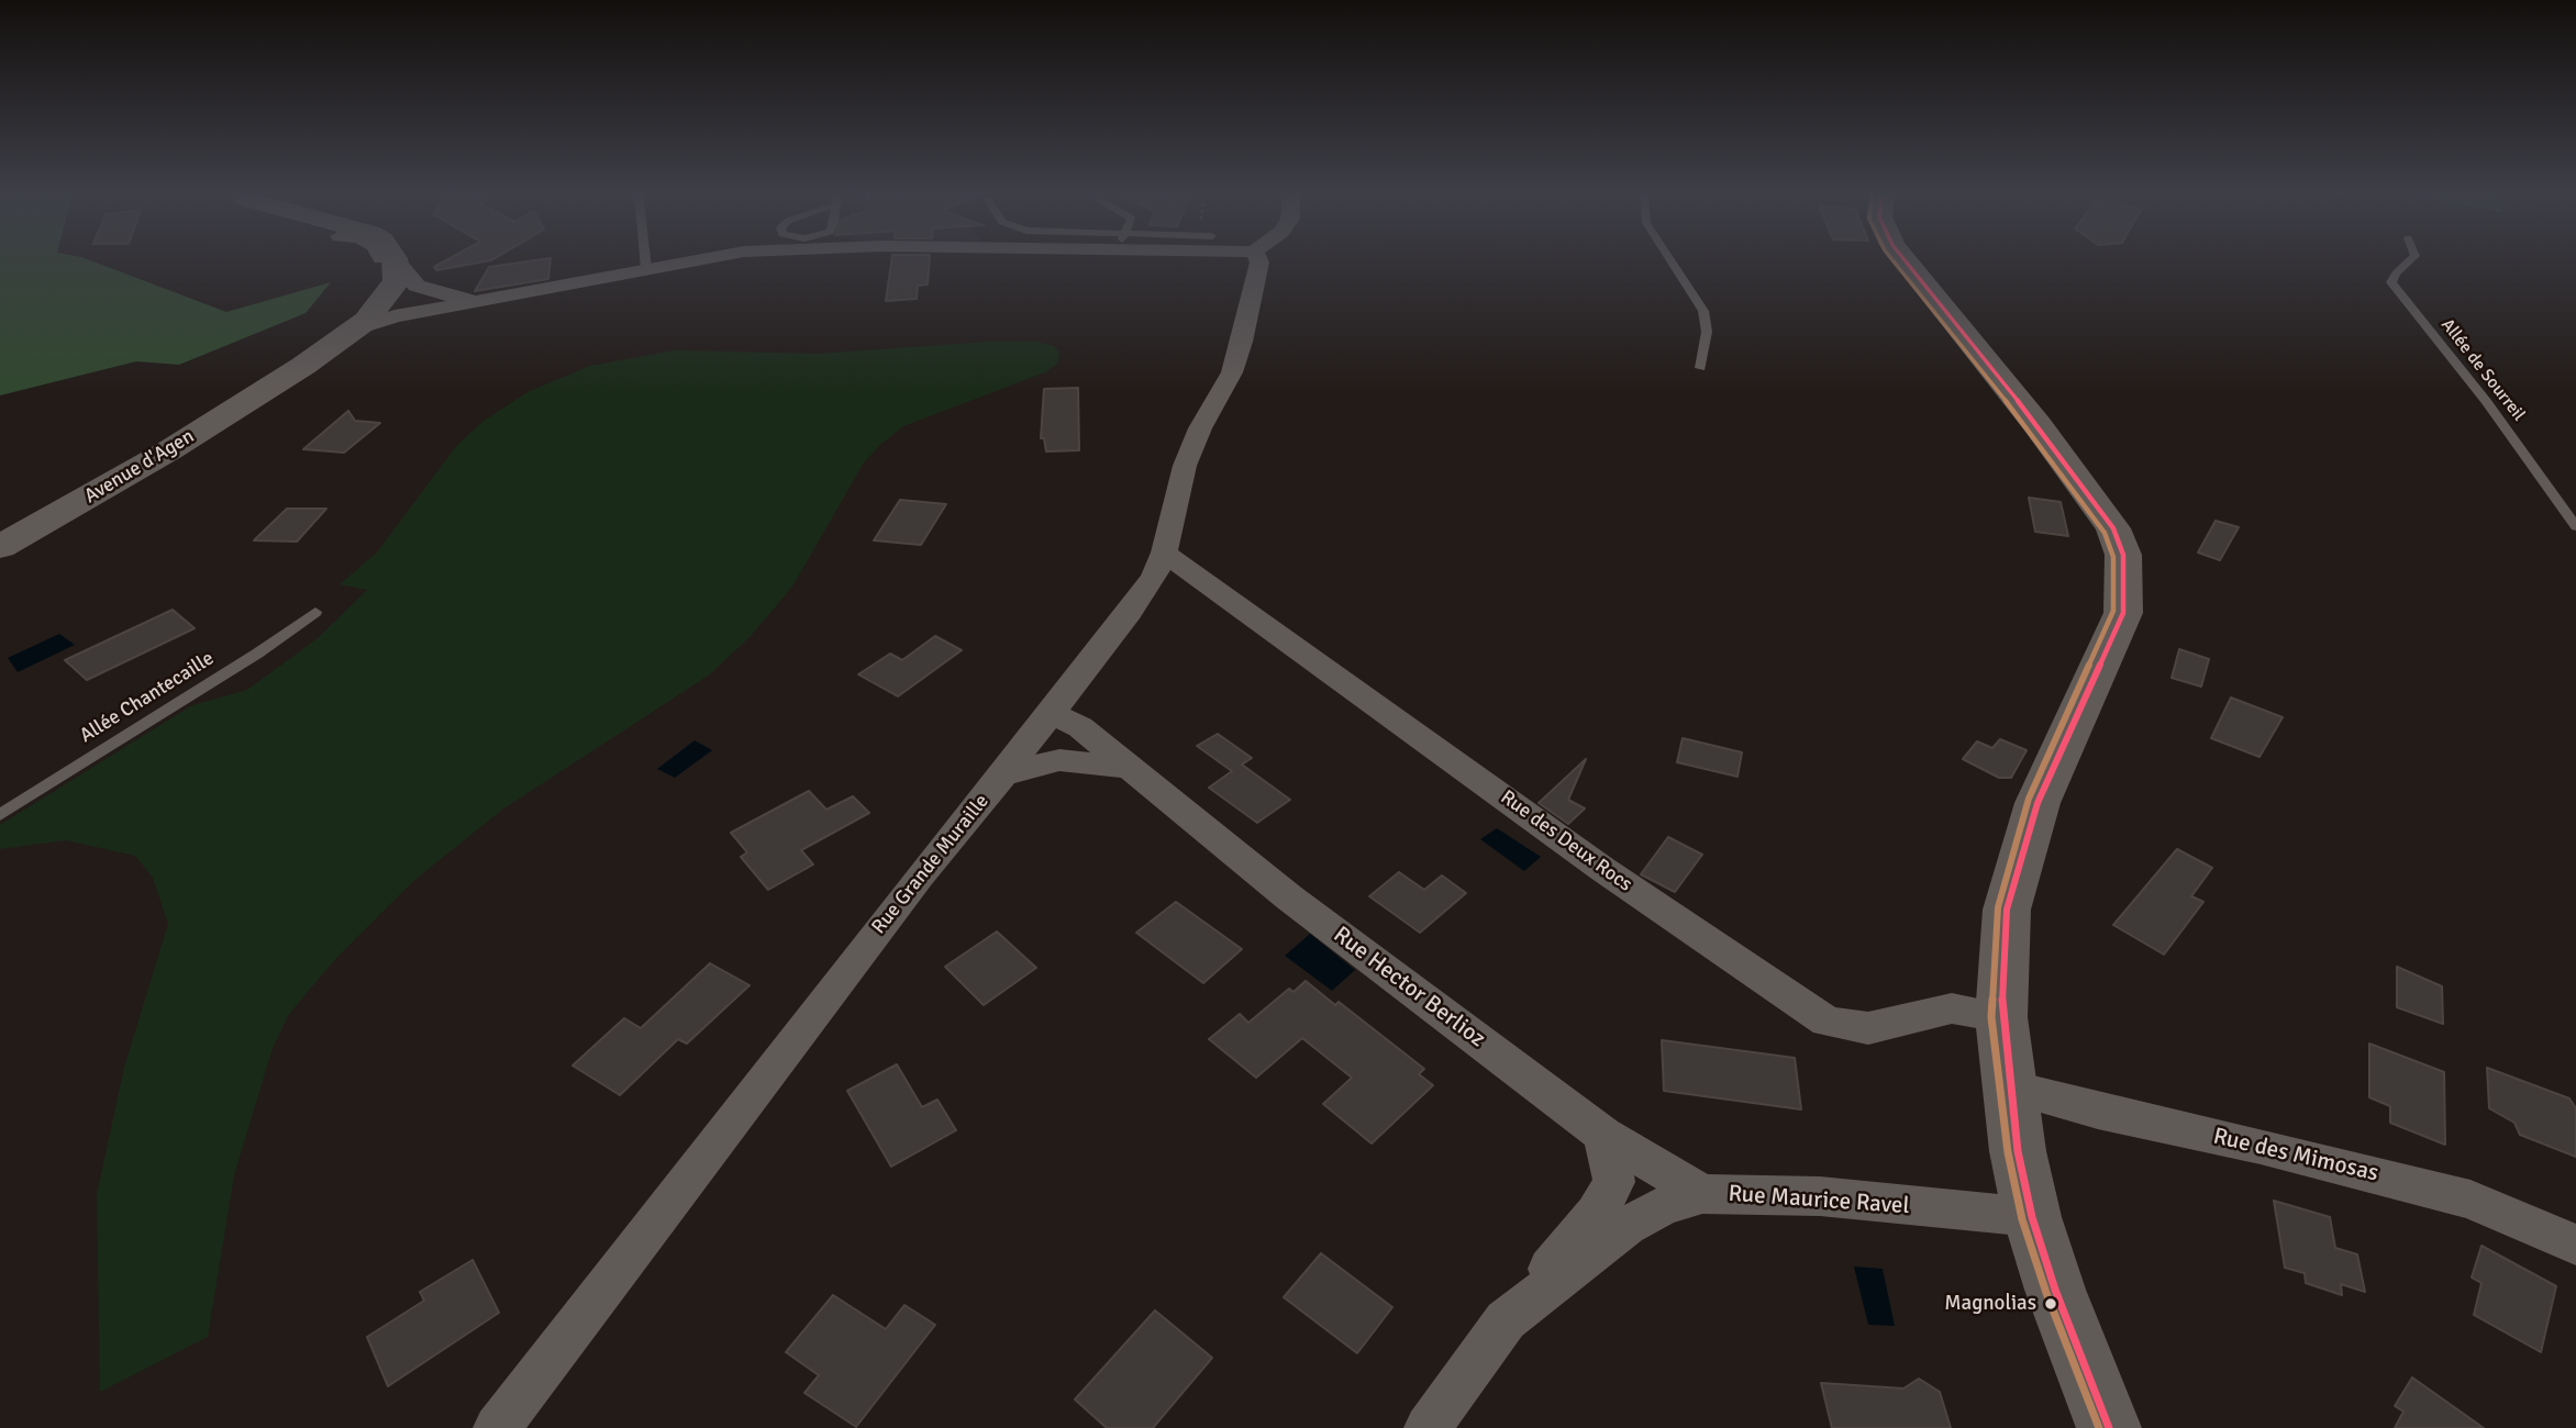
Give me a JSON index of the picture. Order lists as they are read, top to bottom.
{
  "streets": {
    "street": [
      "Avenue d'Agen",
      "Rue des Deux Rocs",
      "Rue Grande Muraille",
      "Rue Hector Berlioz",
      "Rue des Mimosas",
      "Rue Maurice Ravel"
    ],
    "lane": ["Allée de Sourreil", "Allée Chantecaille"]
  },
  "crossings": [
    ["Rue des Deux Rocs", "Rue Grande Muraille"],
    ["Rue Grande Muraille", "Rue Hector Berlioz"],
    ["Rue Hector Berlioz", "Rue Maurice Ravel"]
  ],
  "places": ["Magnolias"]
}
